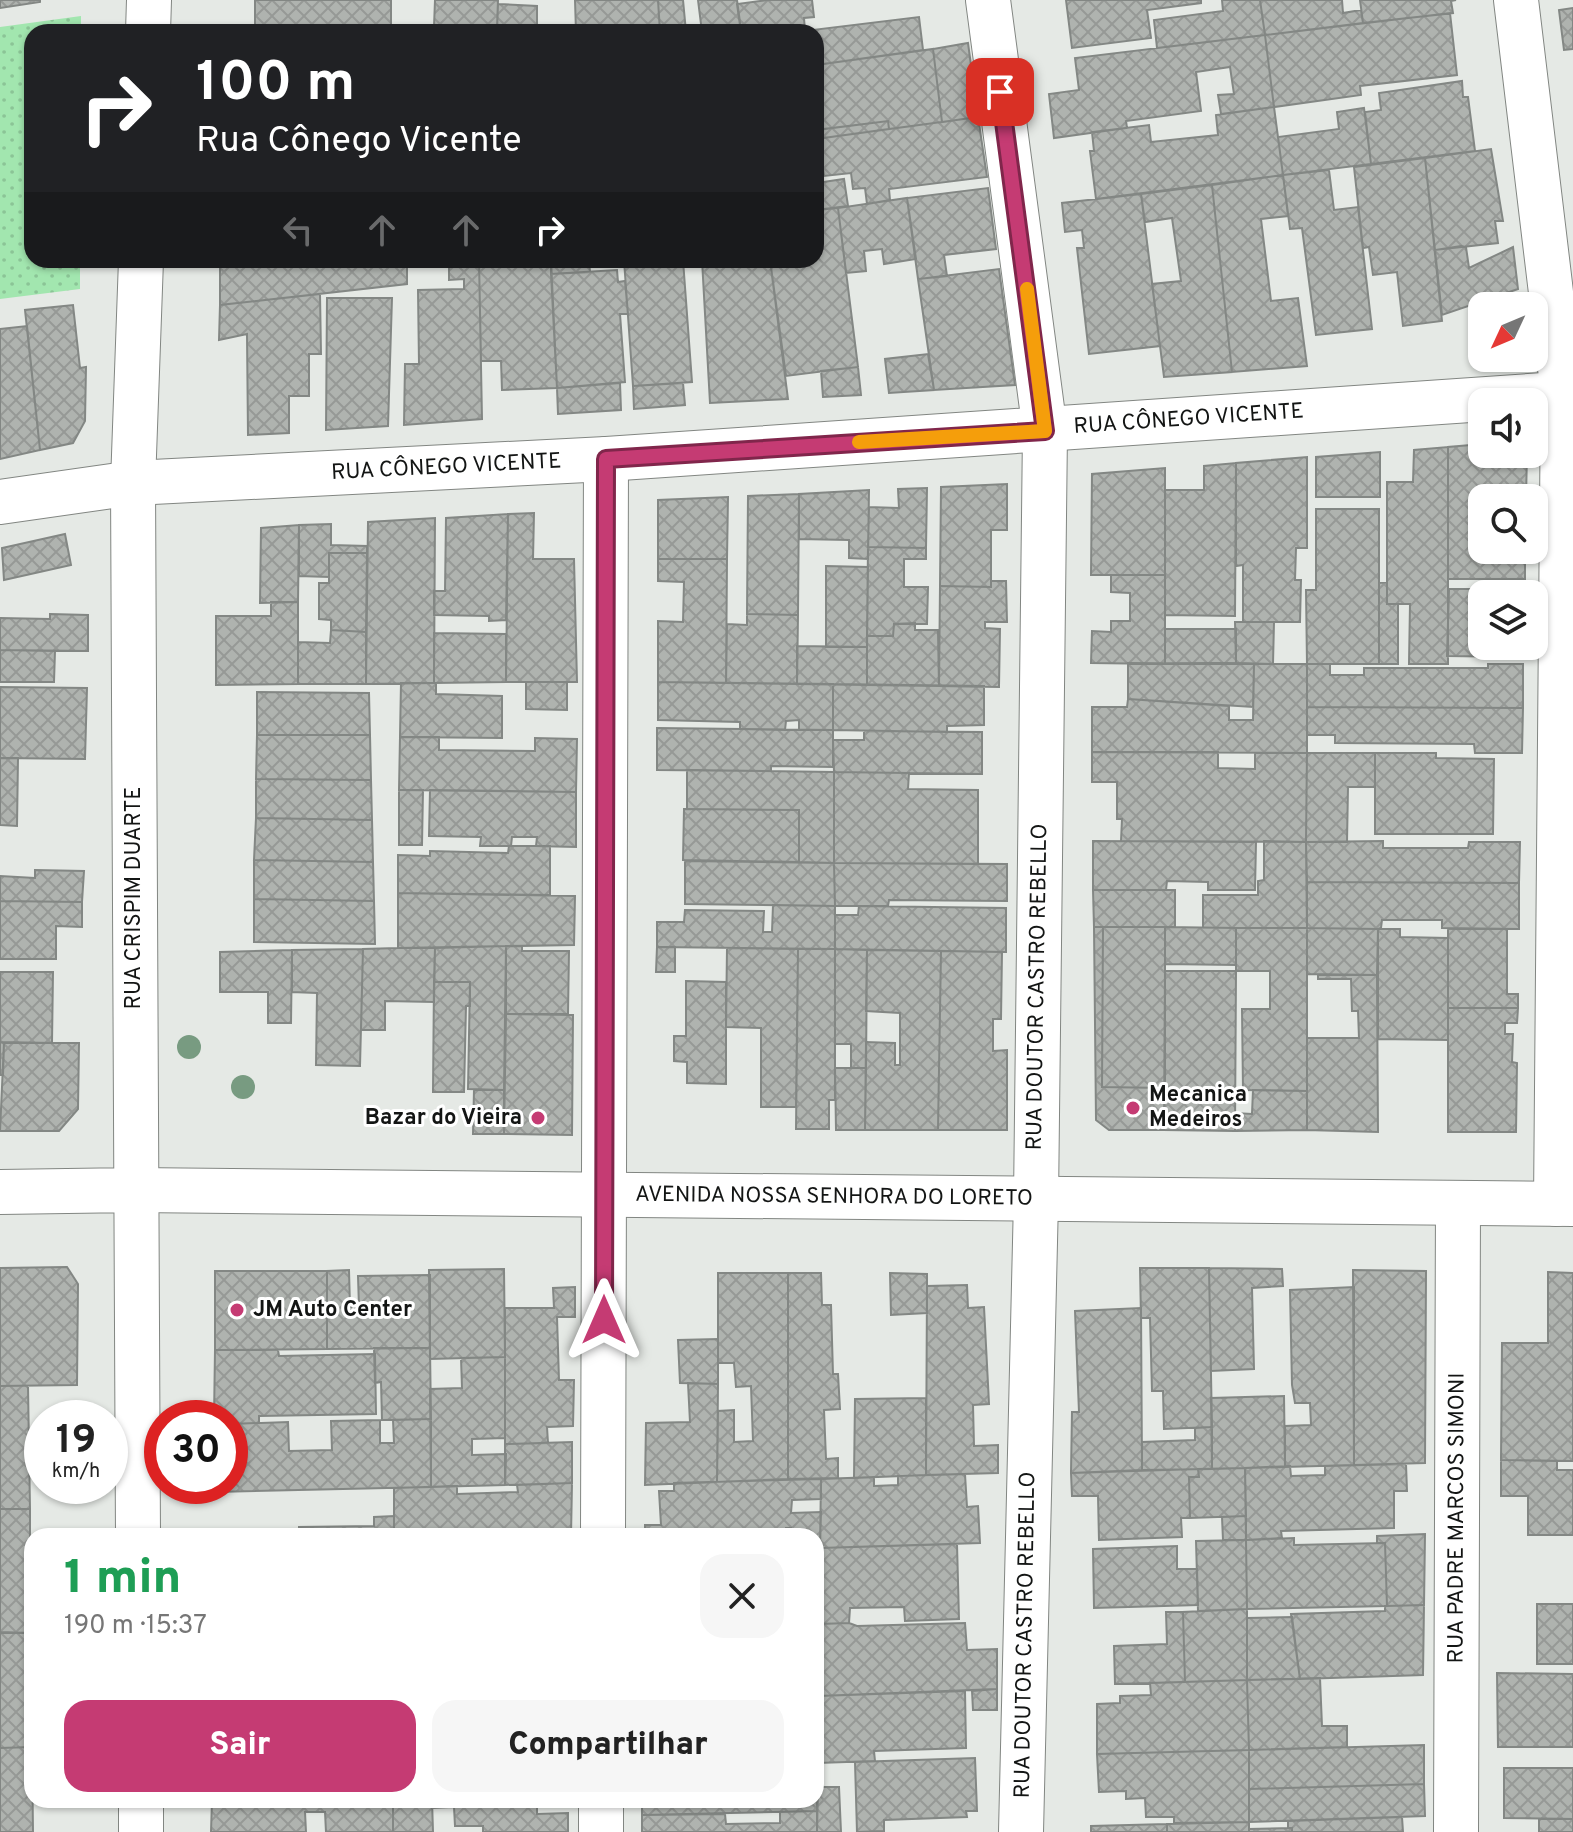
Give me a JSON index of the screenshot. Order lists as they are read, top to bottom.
{
  "streets": {
    "street": [
      "RUA CÔNEGO VICENTE",
      "RUA CRISPIM DUARTE",
      "RUA DOUTOR CASTRO REBELLO",
      "AVENIDA NOSSA SENHORA DO LORETO",
      "RUA PADRE MARCOS SIMONI"
    ]
  },
  "crossings": [
    ["RUA CÔNEGO VICENTE", "RUA CRISPIM DUARTE"],
    ["RUA CÔNEGO VICENTE", "RUA DOUTOR CASTRO REBELLO"],
    ["RUA CRISPIM DUARTE", "AVENIDA NOSSA SENHORA DO LORETO"],
    ["RUA DOUTOR CASTRO REBELLO", "AVENIDA NOSSA SENHORA DO LORETO"],
    ["AVENIDA NOSSA SENHORA DO LORETO", "RUA PADRE MARCOS SIMONI"]
  ],
  "places": ["Mecanica Medeiros", "Bazar do Vieira", "JM Auto Center"],
  "north": "bottom left",
  "page": {
    "turn": ["100 m", "Rua Cônego Vicente"],
    "speed": "19 km/h",
    "limit": "30",
    "heading": ["1 min", "190 m · 15:37"],
    "buttons": ["Sair", "Compartilhar"]
  }
}
